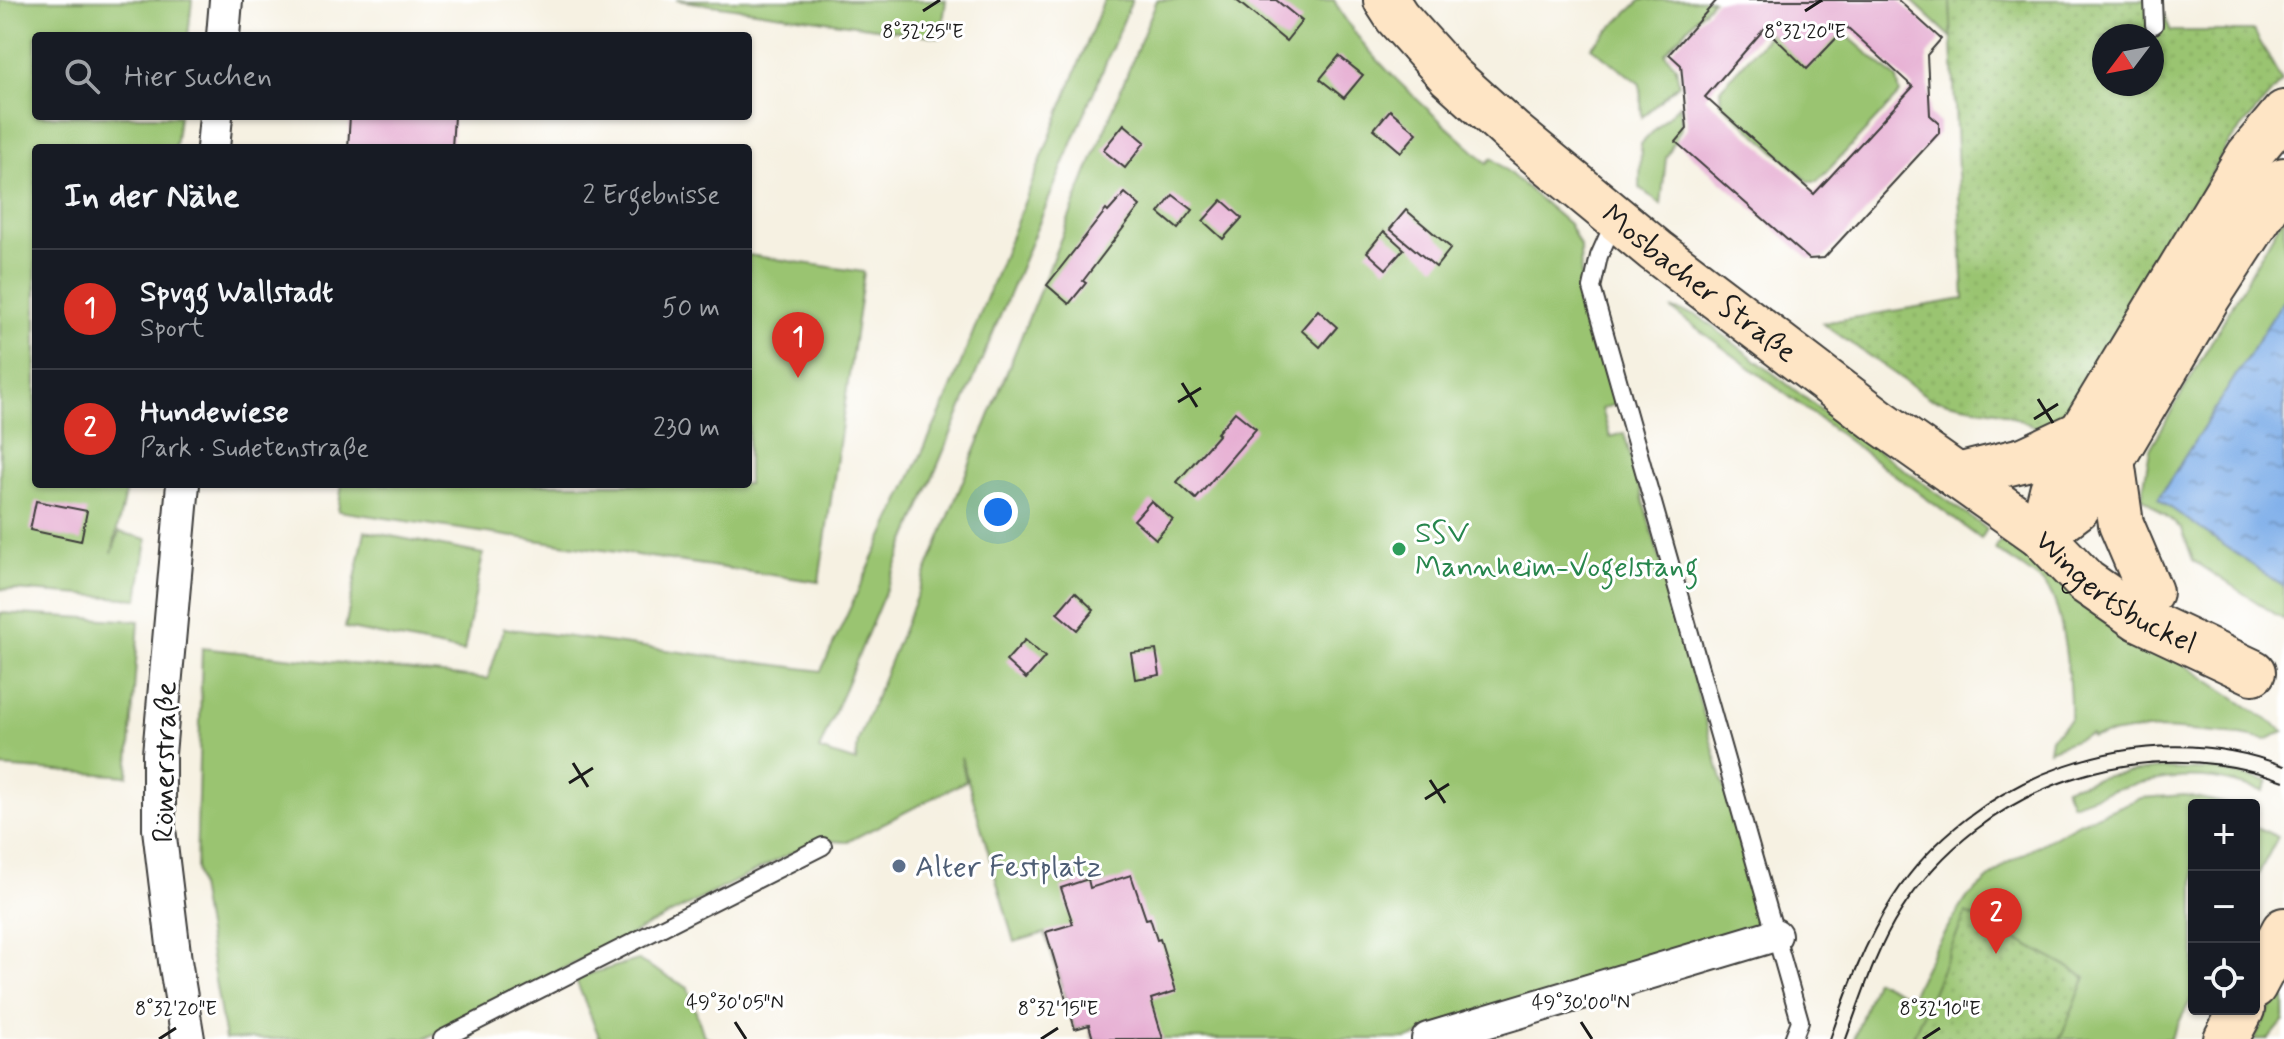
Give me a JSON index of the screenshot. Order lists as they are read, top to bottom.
{
  "streets": {
    "street": ["Mosbacher Straße", "Wingertsbuckel", "Römerstraße"]
  },
  "crossings": [
    ["Mosbacher Straße", "Wingertsbuckel"]
  ],
  "places": ["SSV Mannheim-Vogelstang", "Alter Festplatz"],
  "north": "bottom left",
  "page": {
    "search": "Hier suchen",
    "heading": ["In der Nähe", "2 Ergebnisse"],
    "list": [
      {
        "mark": "1",
        "name": "Spvgg Wallstadt",
        "note": "Sport",
        "value": "50 m"
      },
      {
        "mark": "2",
        "name": "Hundewiese",
        "note": "Park · Sudetenstraße",
        "value": "230 m"
      }
    ],
    "pins": ["1", "2"],
    "map_buttons": ["+", "−"]
  },
  "coordinates": [
    "8°32'25\"E",
    "8°32'20\"E",
    "49°30'05\"N",
    "49°30'00\"N",
    "8°32'15\"E",
    "8°32'10\"E"
  ]
}
